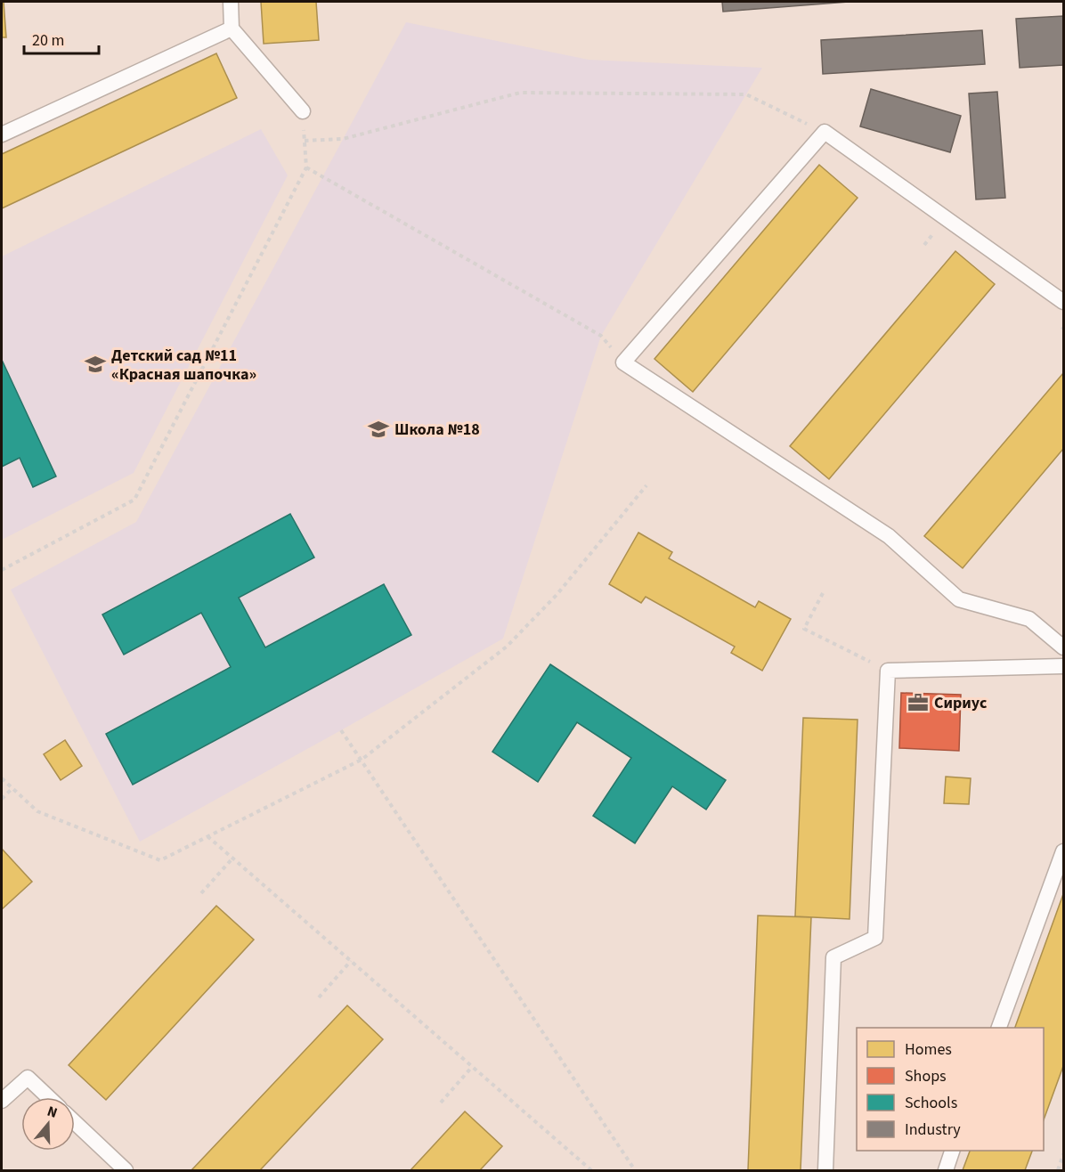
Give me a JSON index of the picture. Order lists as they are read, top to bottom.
{
  "places": {
    "school or university": ["Детский сад №11 «Красная шапочка»", "Школа №18"],
    "office": ["Сириус"]
  },
  "legend": [
    "Homes",
    "Shops",
    "Schools",
    "Industry"
  ],
  "scale_bar": "20 m",
  "north": "top"
}
